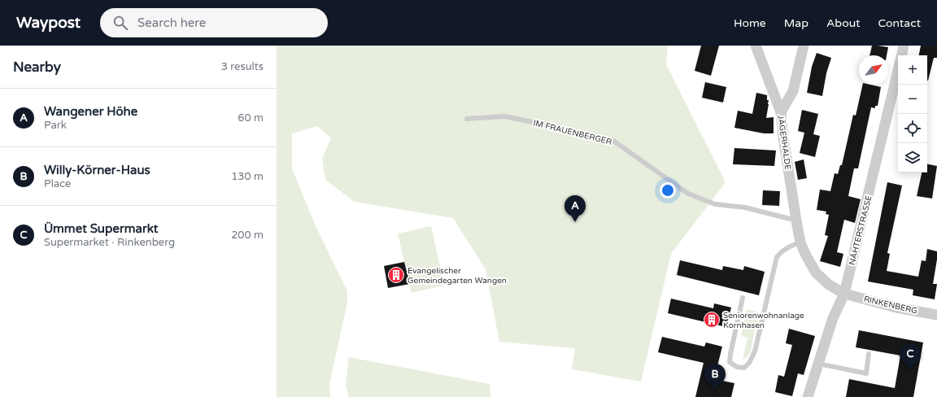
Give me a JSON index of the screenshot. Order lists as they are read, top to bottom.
{
  "streets": {
    "street": ["JÄGERHALDE", "NÄHTERSTRASSE", "RINKENBERG"],
    "lane": ["IM FRAUENBERGER"]
  },
  "crossings": [
    ["IM FRAUENBERGER", "JÄGERHALDE"],
    ["JÄGERHALDE", "NÄHTERSTRASSE"],
    ["JÄGERHALDE", "RINKENBERG"],
    ["NÄHTERSTRASSE", "RINKENBERG"]
  ],
  "places": {
    "building": ["Evangelischer Gemeindegarten Wangen", "Seniorenwohnanlage Kornhasen"]
  },
  "north": "top right",
  "page": {
    "header": "Waypost",
    "search": "Search here",
    "nav": [
      "Home",
      "Map",
      "About",
      "Contact"
    ],
    "heading": ["Nearby", "3 results"],
    "map_buttons": ["+", "−"],
    "list": [
      {
        "mark": "A",
        "name": "Wangener Höhe",
        "note": "Park",
        "value": "60 m"
      },
      {
        "mark": "B",
        "name": "Willy-Körner-Haus",
        "note": "Place",
        "value": "130 m"
      },
      {
        "mark": "C",
        "name": "Ümmet Supermarkt",
        "note": "Supermarket · Rinkenberg",
        "value": "200 m"
      }
    ],
    "pins": ["A", "C", "B"]
  }
}
